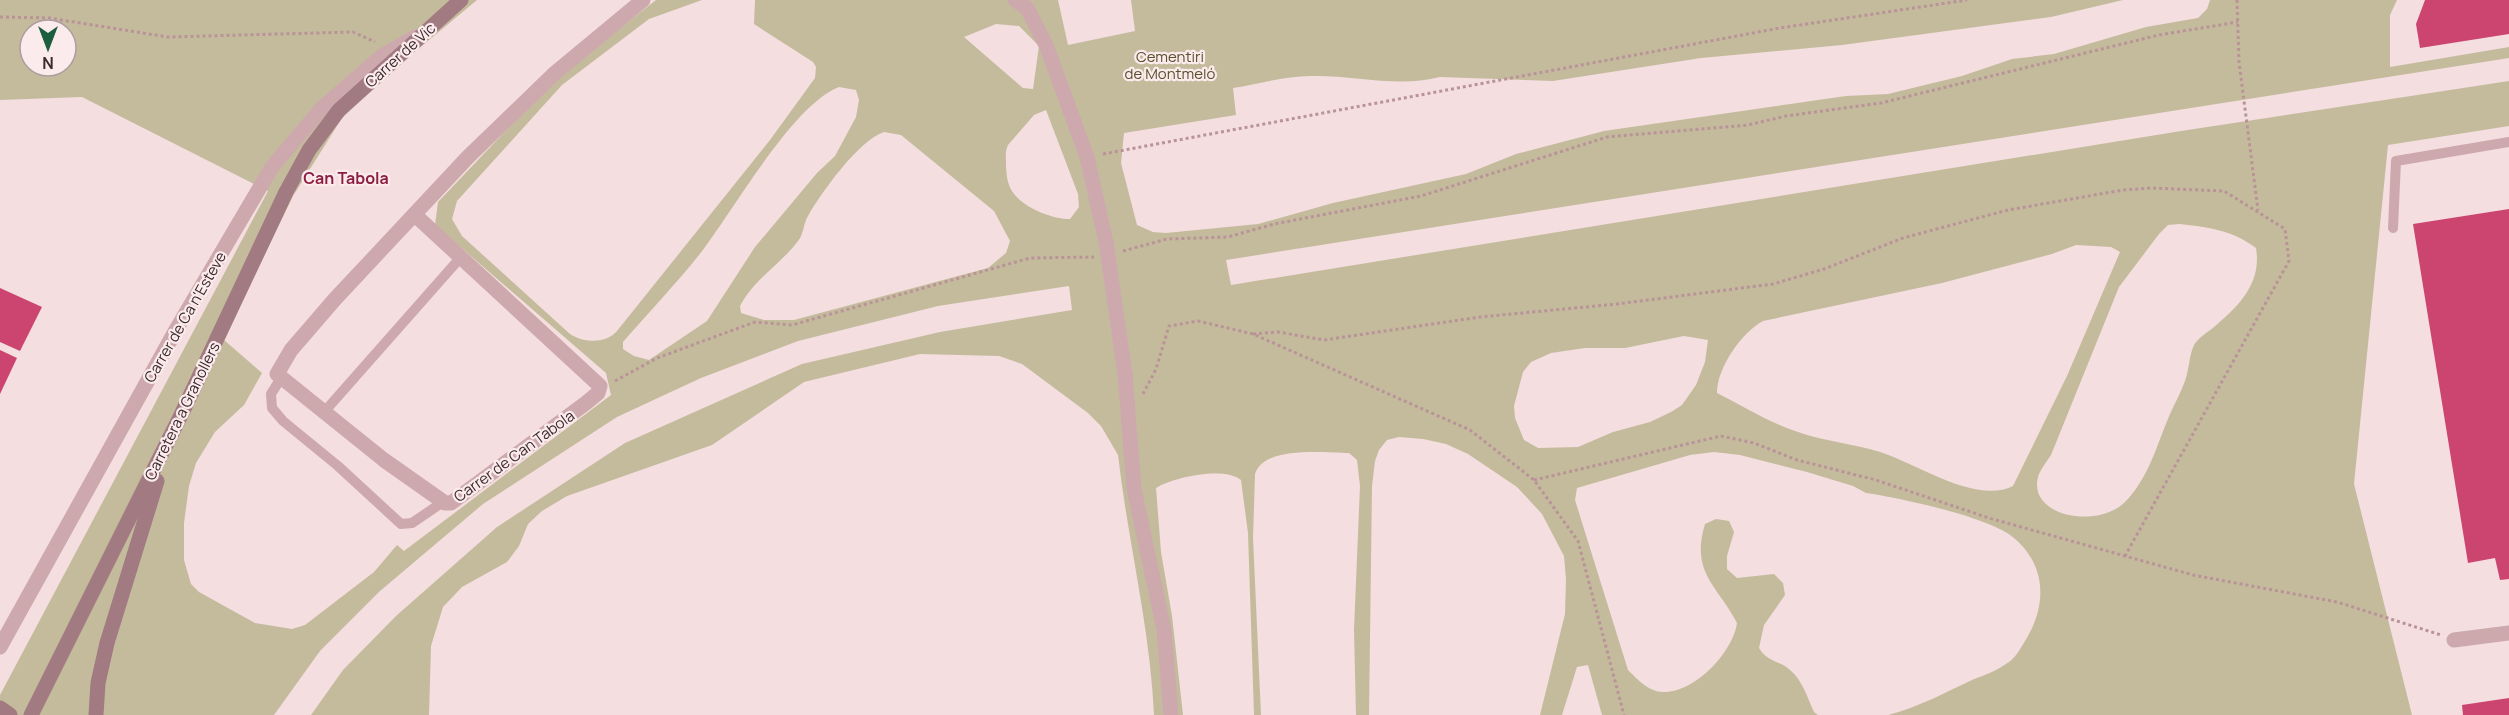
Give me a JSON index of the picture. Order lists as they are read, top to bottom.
{
  "streets": {
    "street": [
      "Carrer de Vic",
      "Carrer de Ca n'Esteve",
      "Carretera a Granollers",
      "Carrer de Can Tabola"
    ]
  },
  "crossings": [
    ["Carrer de Vic", "Carrer de Ca n'Esteve"],
    ["Carrer de Vic", "Carretera a Granollers"]
  ],
  "districts": ["Can Tabola"],
  "parks": ["Cementiri de Montmeló"],
  "north": "bottom"
}
